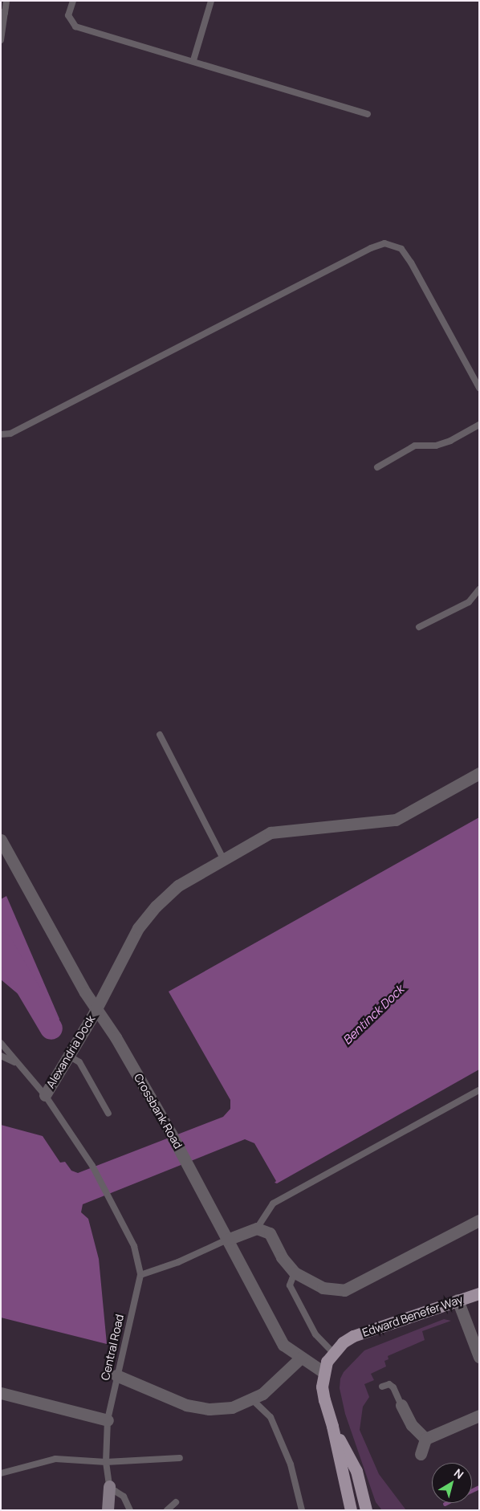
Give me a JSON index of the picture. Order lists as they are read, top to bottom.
{
  "streets": {
    "main road": ["Edward Benefer Way"],
    "street": ["Alexandria Dock", "Crossbank Road"],
    "lane": ["Central Road"]
  },
  "crossings": [
    ["Alexandria Dock", "Crossbank Road"],
    ["Alexandria Dock", "Central Road"],
    ["Crossbank Road", "Edward Benefer Way"]
  ],
  "water": ["Bentinck Dock"],
  "north": "top right"
}
